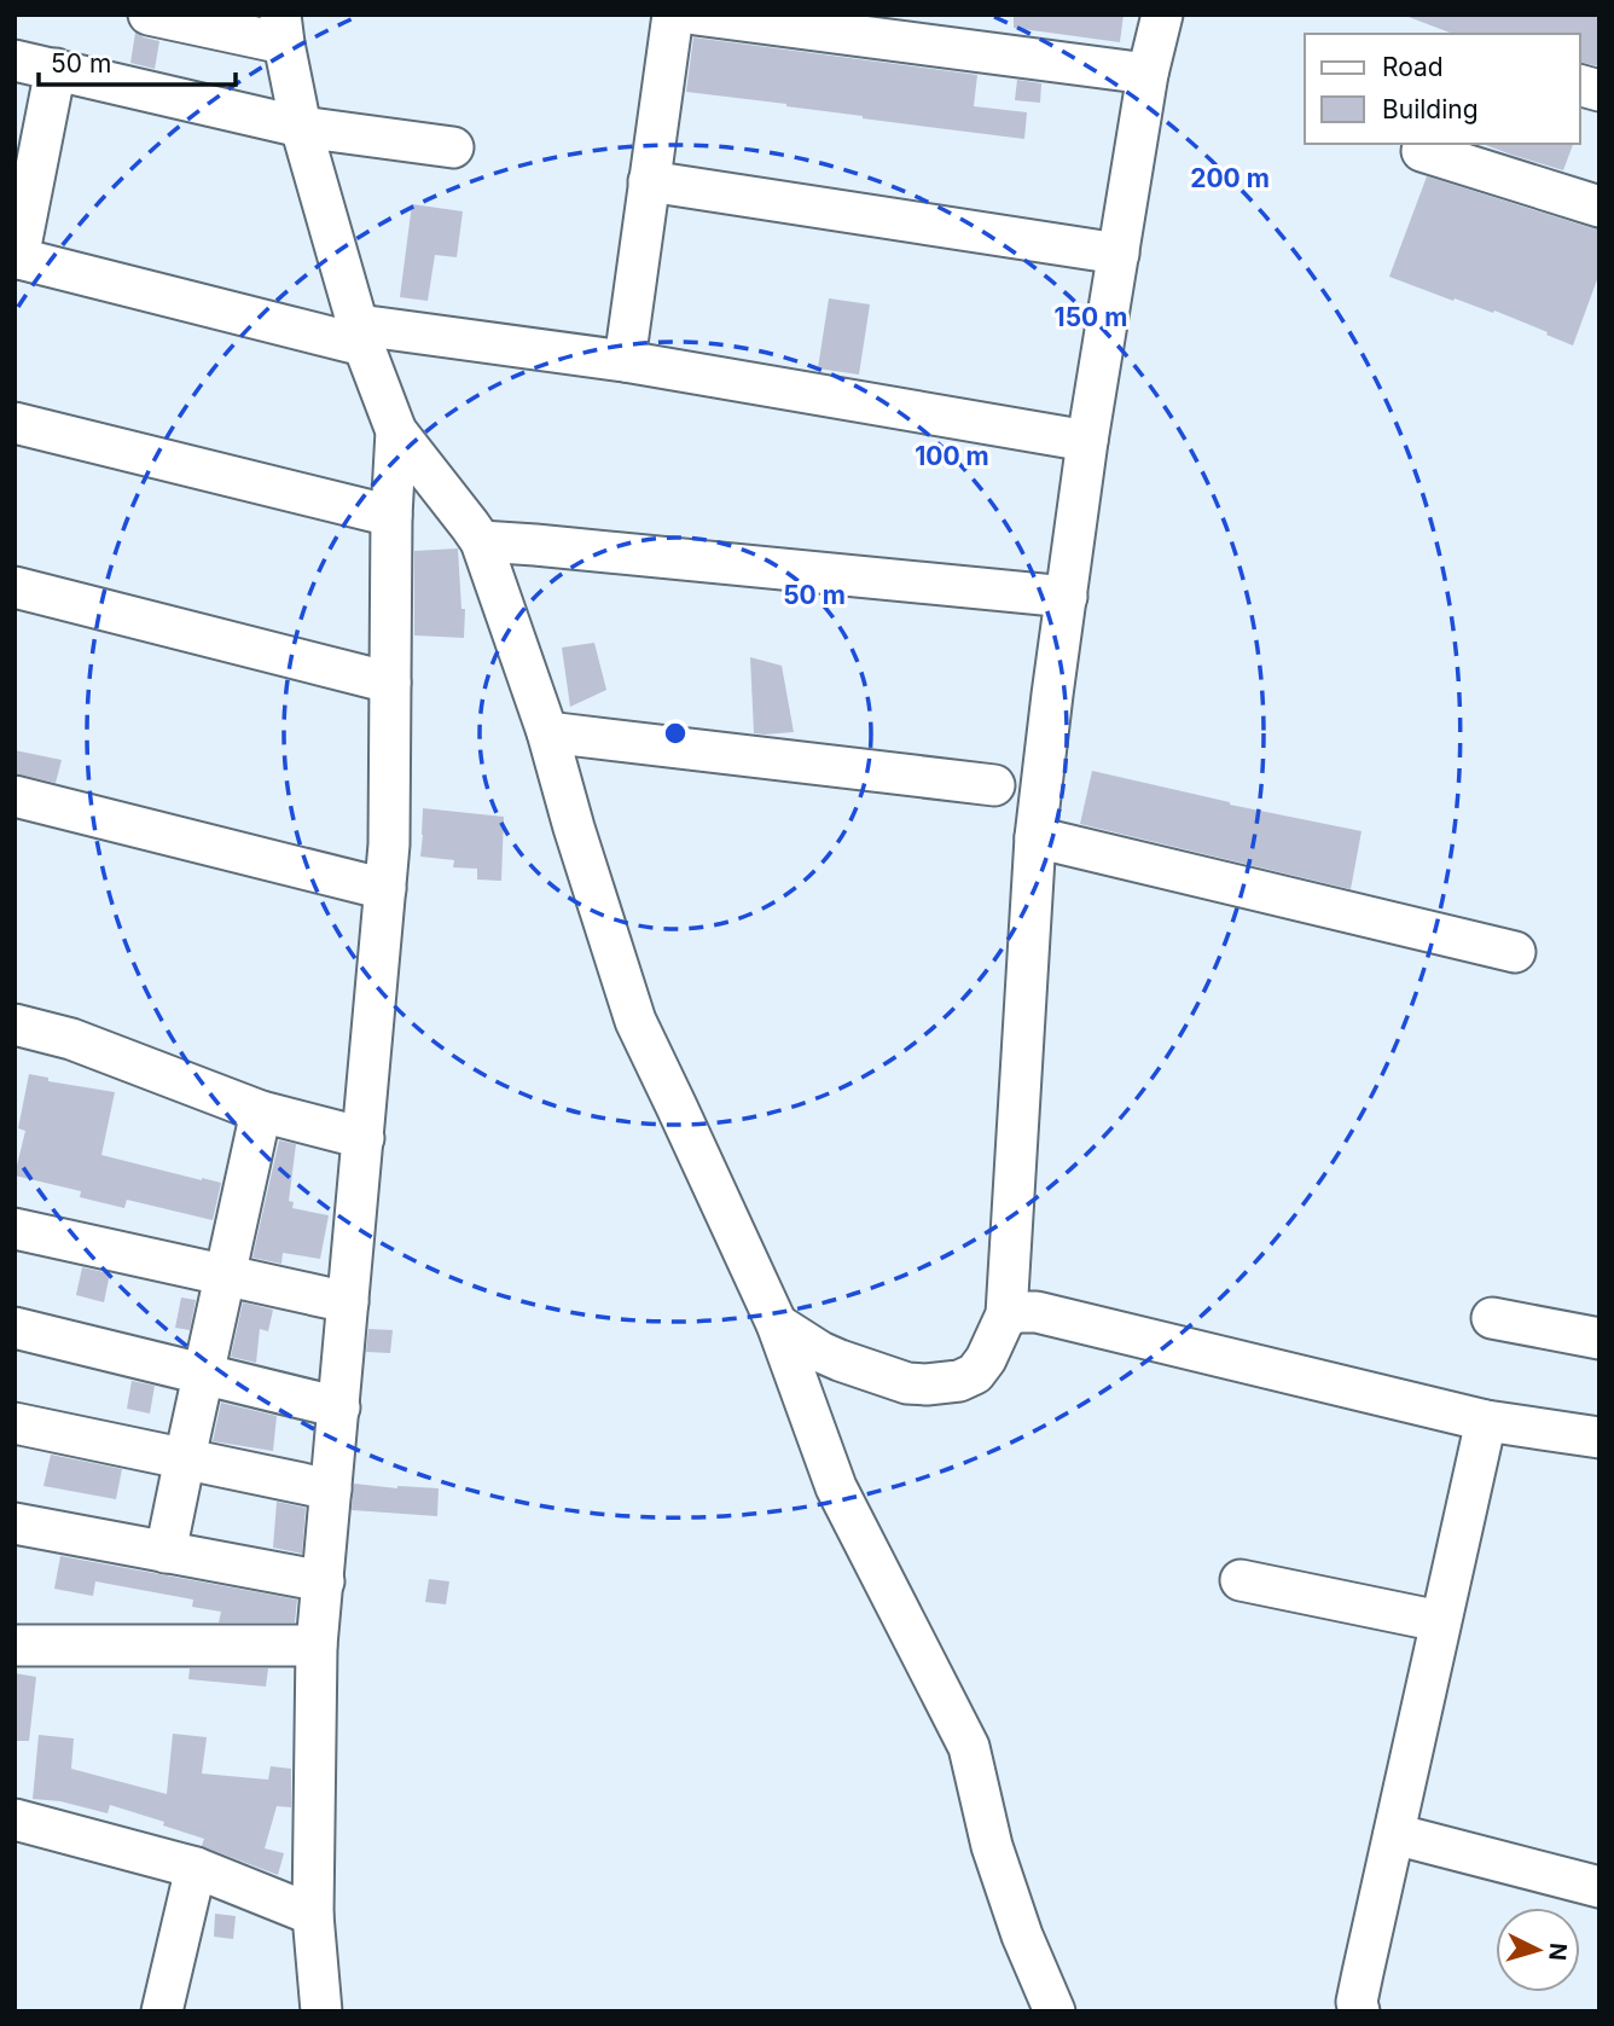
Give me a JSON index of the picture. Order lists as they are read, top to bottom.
{
  "legend": ["Road", "Building"],
  "scale_bar": "50 m",
  "north": "right",
  "rings": [
    "200 m",
    "150 m",
    "100 m",
    "50 m"
  ]
}
